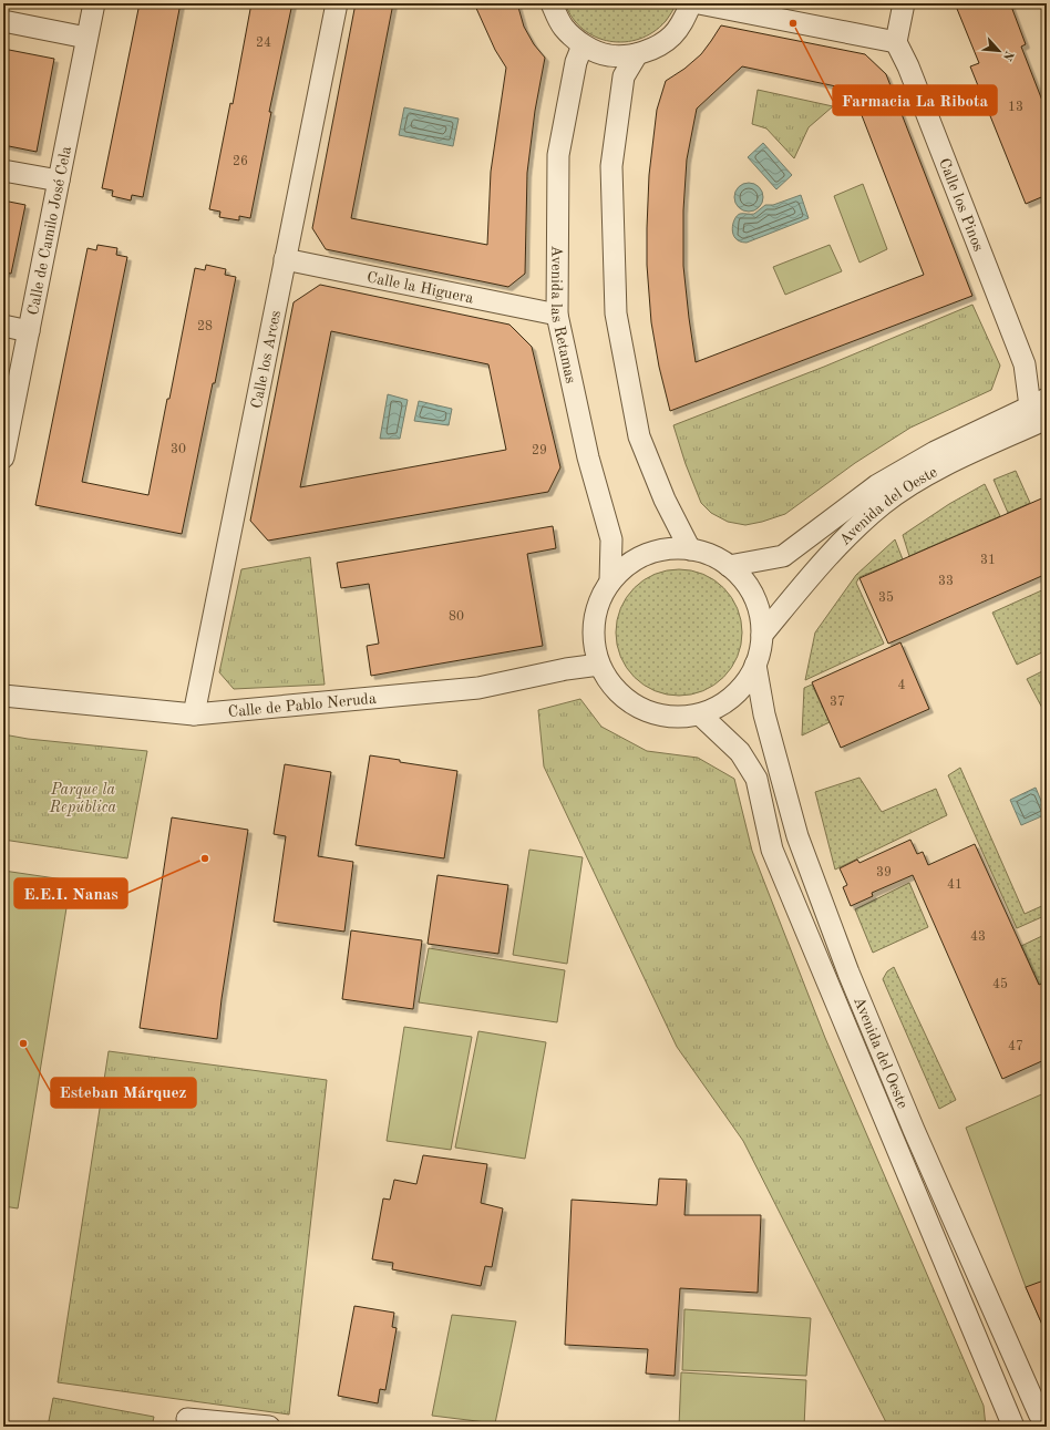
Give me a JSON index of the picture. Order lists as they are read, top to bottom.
{
  "streets": {
    "street": [
      "Calle los Pinos",
      "Calle de Camilo José Cela",
      "Calle la Higuera",
      "Avenida las Retamas",
      "Calle los Arces",
      "Avenida del Oeste",
      "Calle de Pablo Neruda"
    ]
  },
  "crossings": [
    ["Calle los Pinos", "Avenida del Oeste"],
    ["Calle la Higuera", "Avenida las Retamas"],
    ["Calle la Higuera", "Calle los Arces"],
    ["Calle los Arces", "Calle de Pablo Neruda"]
  ],
  "parks": ["Parque la República"],
  "places": ["Farmacia La Ribota", "E.E.I. Nanas", "Esteban Márquez"],
  "house_numbers": [
    "24",
    "13",
    "26",
    "28",
    "30",
    "29",
    "31",
    "33",
    "35",
    "80",
    "4",
    "37",
    "39",
    "41",
    "43",
    "45",
    "47"
  ],
  "north": "bottom right"
}
